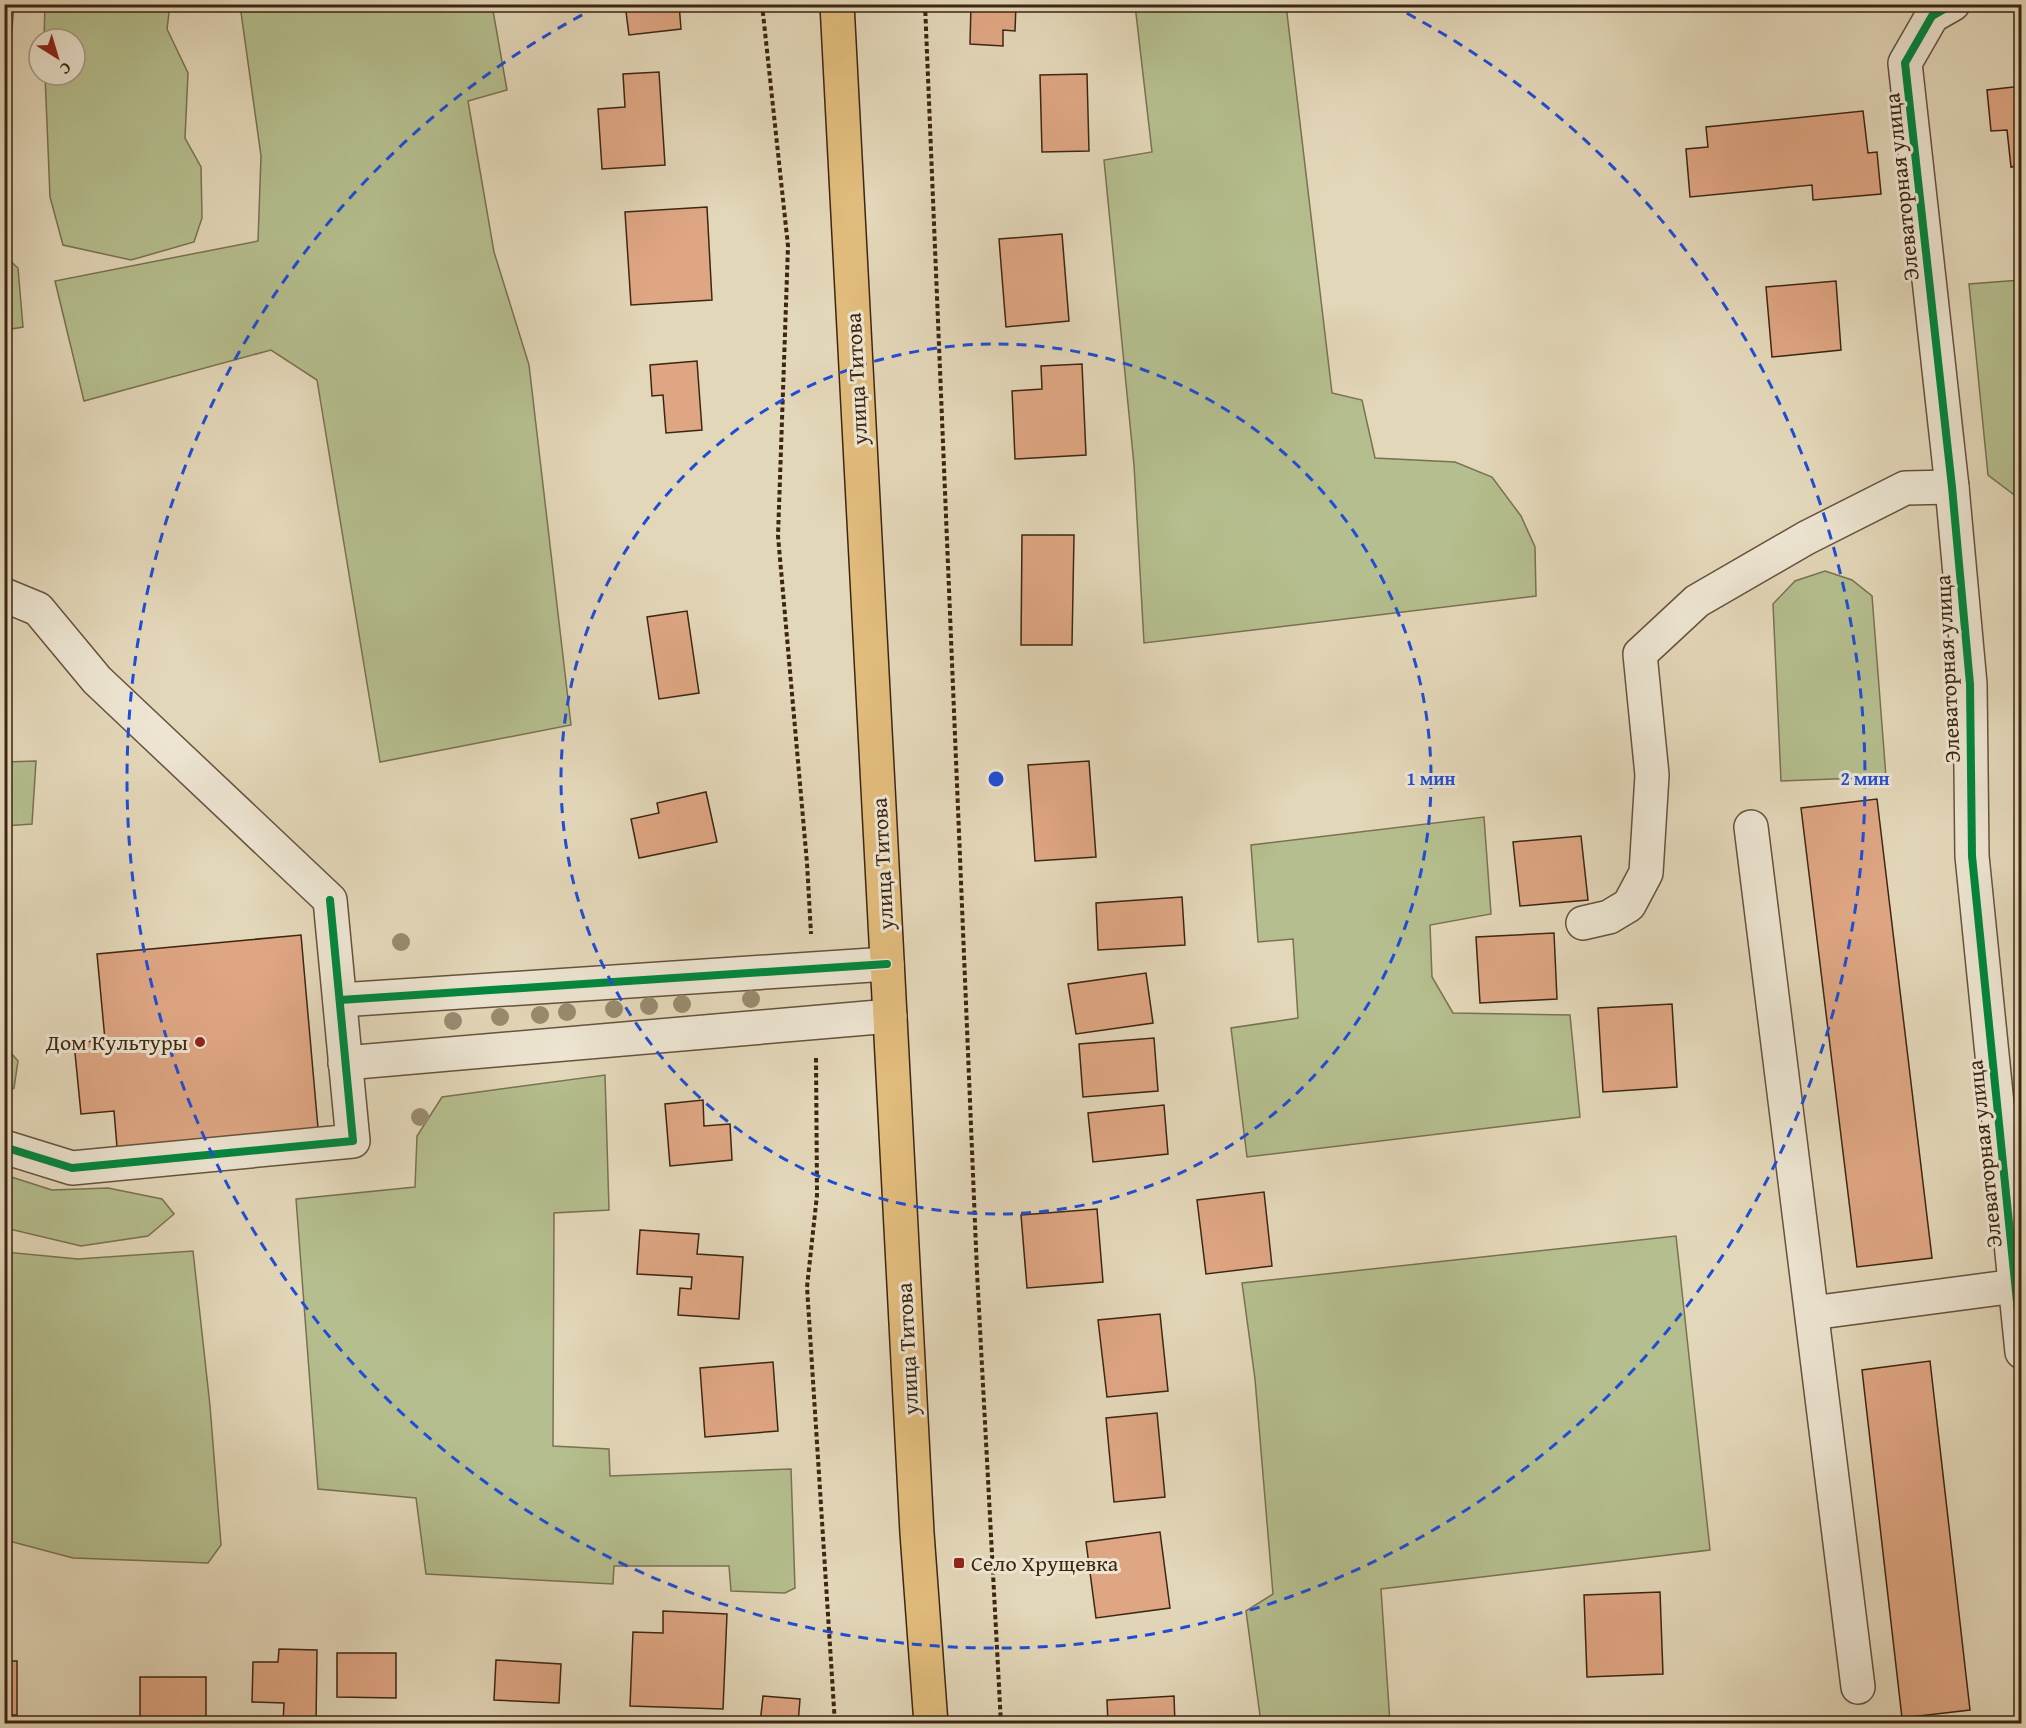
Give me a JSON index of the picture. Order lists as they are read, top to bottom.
{
  "streets": {
    "main road": ["улица Титова"],
    "street": ["Элеваторная улица"]
  },
  "places": {
    "other": ["Дом Культуры"],
    "transit": ["Село Хрущевка"]
  },
  "north": "bottom right",
  "rings": ["1 мин", "2 мин"]
}
